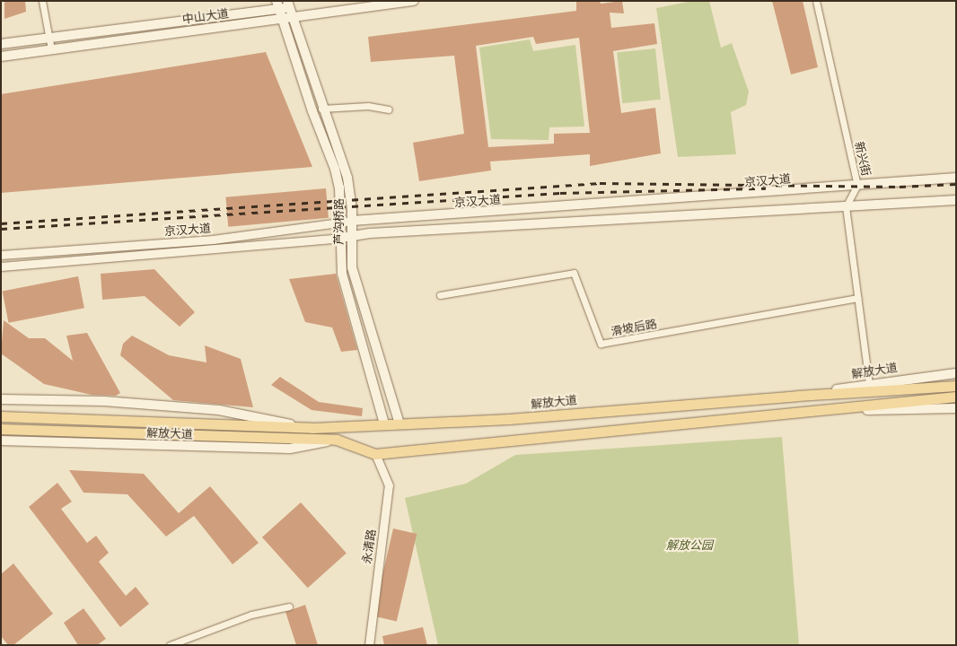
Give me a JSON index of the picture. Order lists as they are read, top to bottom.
{
  "streets": {
    "main road": [
      "中山大道",
      "京汉大道",
      "芦沟桥路",
      "解放大道"
    ],
    "street": ["新兴街", "滑坡后路", "永清路"]
  },
  "crossings": [
    ["中山大道", "芦沟桥路"],
    ["新兴街", "京汉大道"],
    ["京汉大道", "芦沟桥路"],
    ["芦沟桥路", "解放大道"],
    ["解放大道", "永清路"]
  ],
  "parks": ["解放公园"]
}
